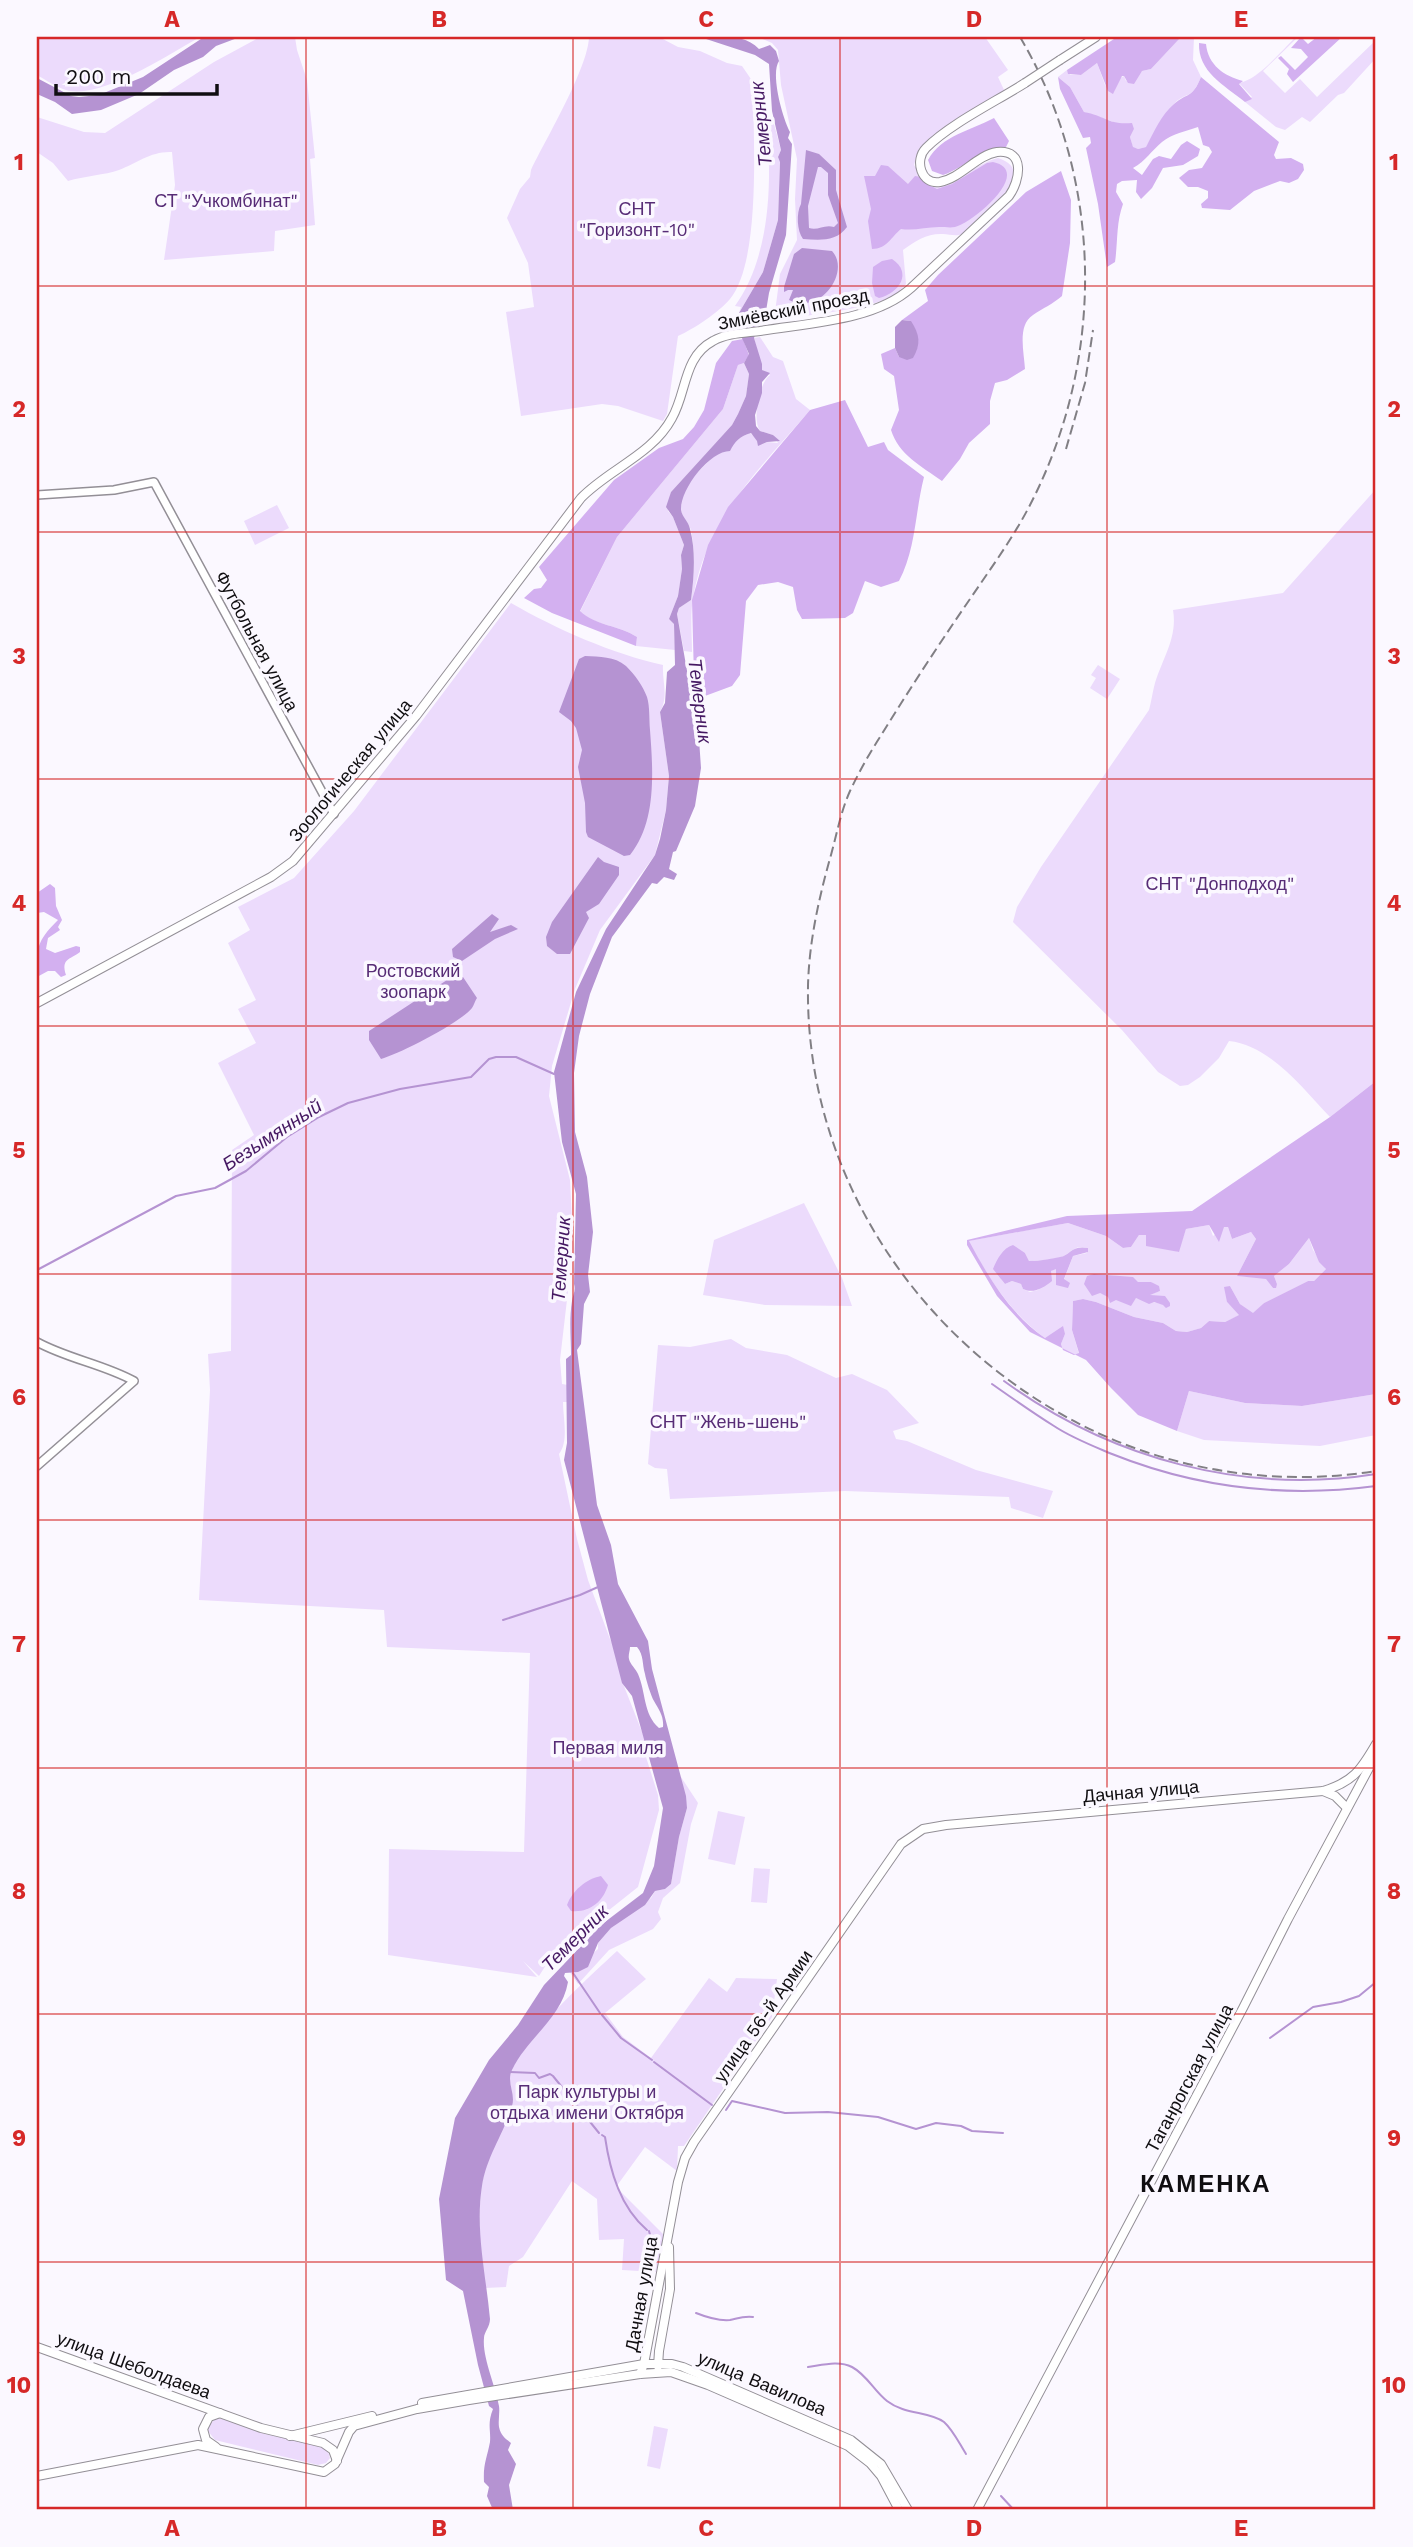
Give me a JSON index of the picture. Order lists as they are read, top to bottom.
{
  "streets": {
    "main road": [
      "Змиёвский проезд",
      "Футбольная улица",
      "Зоологическая улица",
      "Дачная улица",
      "улица 56-й Армии",
      "Таганрогская улица",
      "улица Шеболдаева",
      "улица Вавилова"
    ]
  },
  "crossings": [
    ["Змиёвский проезд", "Зоологическая улица"],
    ["Футбольная улица", "Зоологическая улица"],
    ["Дачная улица", "улица 56-й Армии"],
    ["Дачная улица", "улица Вавилова"]
  ],
  "districts": ["КАМЕНКА"],
  "water": ["Темерник", "Безымянный"],
  "parks": [
    "СТ \"Учкомбинат\"",
    "СНТ \"Горизонт-10\"",
    "СНТ \"Донподход\"",
    "Ростовский зоопарк",
    "СНТ \"Жень-шень\"",
    "Первая миля",
    "Парк культуры и отдыха имени Октября"
  ],
  "scale_bar": "200 m",
  "grid": {
    "columns": [
      "A",
      "B",
      "C",
      "D",
      "E"
    ],
    "rows": [
      "1",
      "2",
      "3",
      "4",
      "5",
      "6",
      "7",
      "8",
      "9",
      "10"
    ]
  }
}
